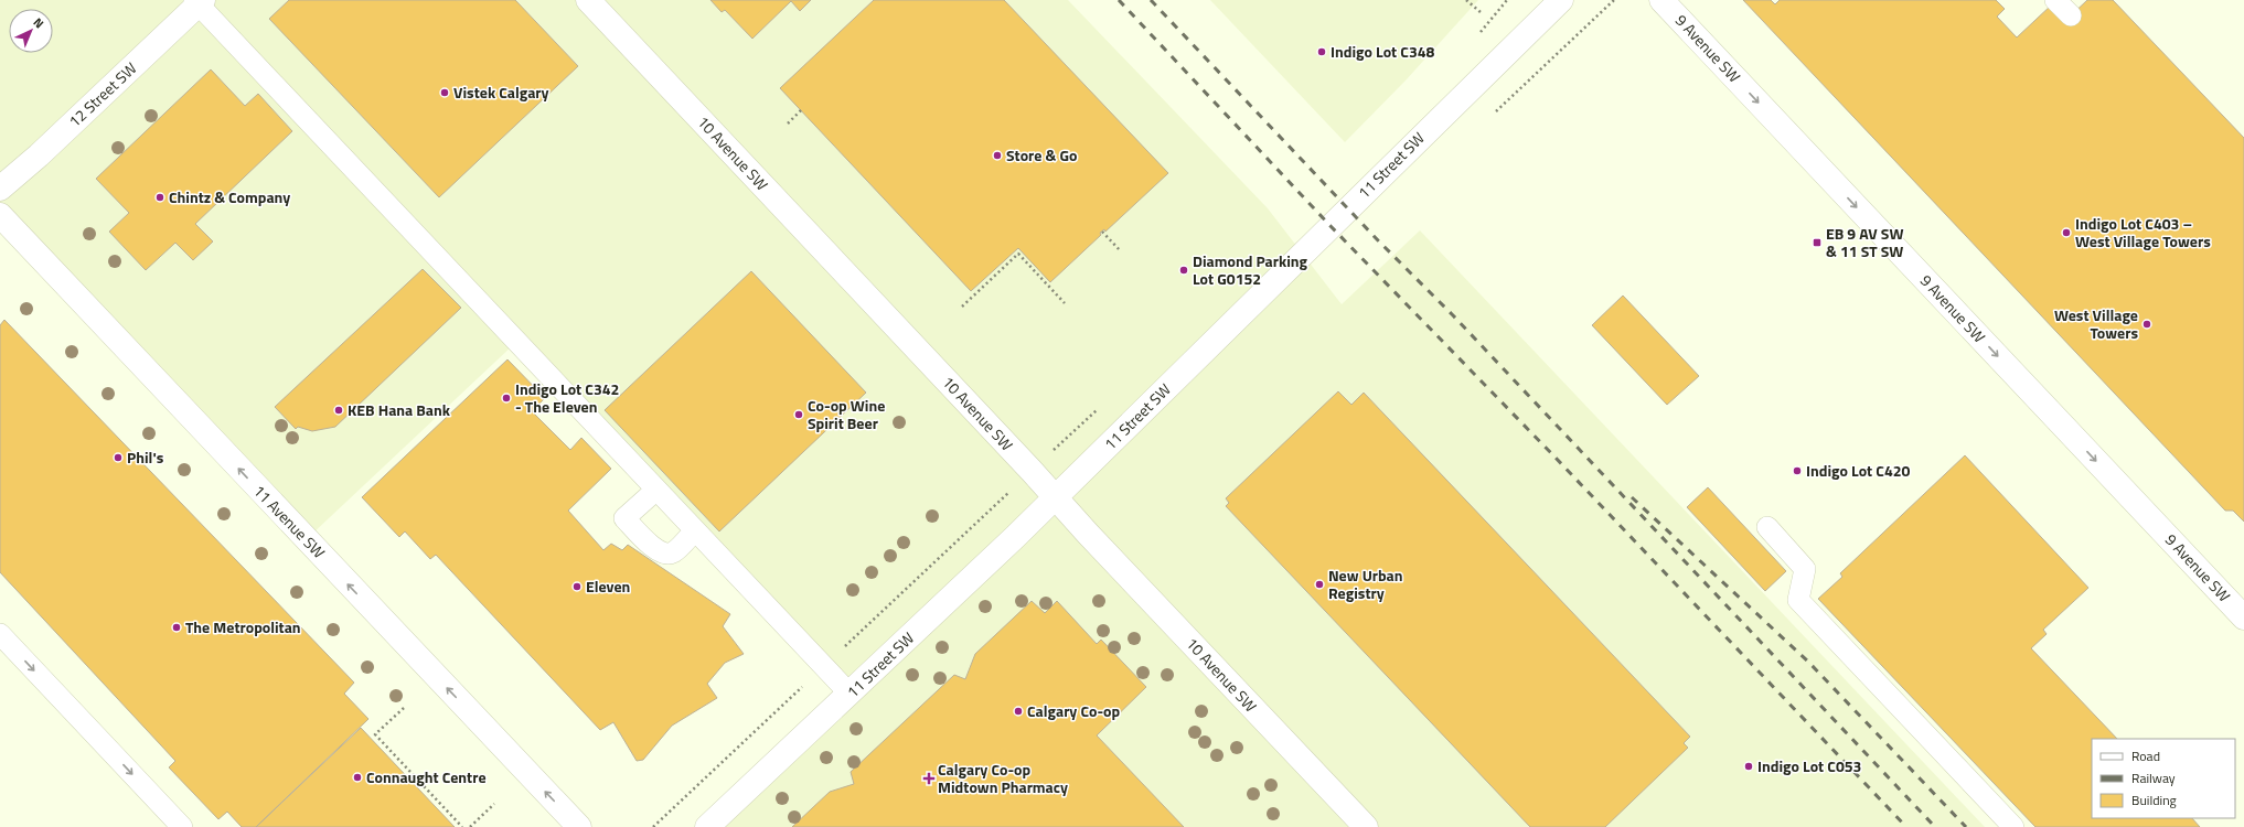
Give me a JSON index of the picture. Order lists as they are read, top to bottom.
{
  "streets": {
    "street": [
      "9 Avenue SW",
      "12 Street SW",
      "10 Avenue SW",
      "11 Street SW",
      "11 Avenue SW"
    ]
  },
  "crossings": [
    ["10 Avenue SW", "11 Street SW"]
  ],
  "one_way": ["9 Avenue SW", "11 Avenue SW"],
  "places": {
    "other": [
      "Indigo Lot C348",
      "Vistek Calgary",
      "Store & Go",
      "Chintz & Company",
      "Indigo Lot C403 – West Village Towers",
      "Diamond Parking Lot G0152",
      "West Village Towers",
      "Indigo Lot C342 - The Eleven",
      "KEB Hana Bank",
      "Co-op Wine Spirit Beer",
      "Phil's",
      "Indigo Lot C420",
      "New Urban Registry",
      "Eleven",
      "The Metropolitan",
      "Calgary Co-op",
      "Indigo Lot C053",
      "Connaught Centre"
    ],
    "transit": ["EB 9 AV SW & 11 ST SW"],
    "health": ["Calgary Co-op Midtown Pharmacy"]
  },
  "legend": ["Road", "Railway", "Building"],
  "north": "top right"
}
